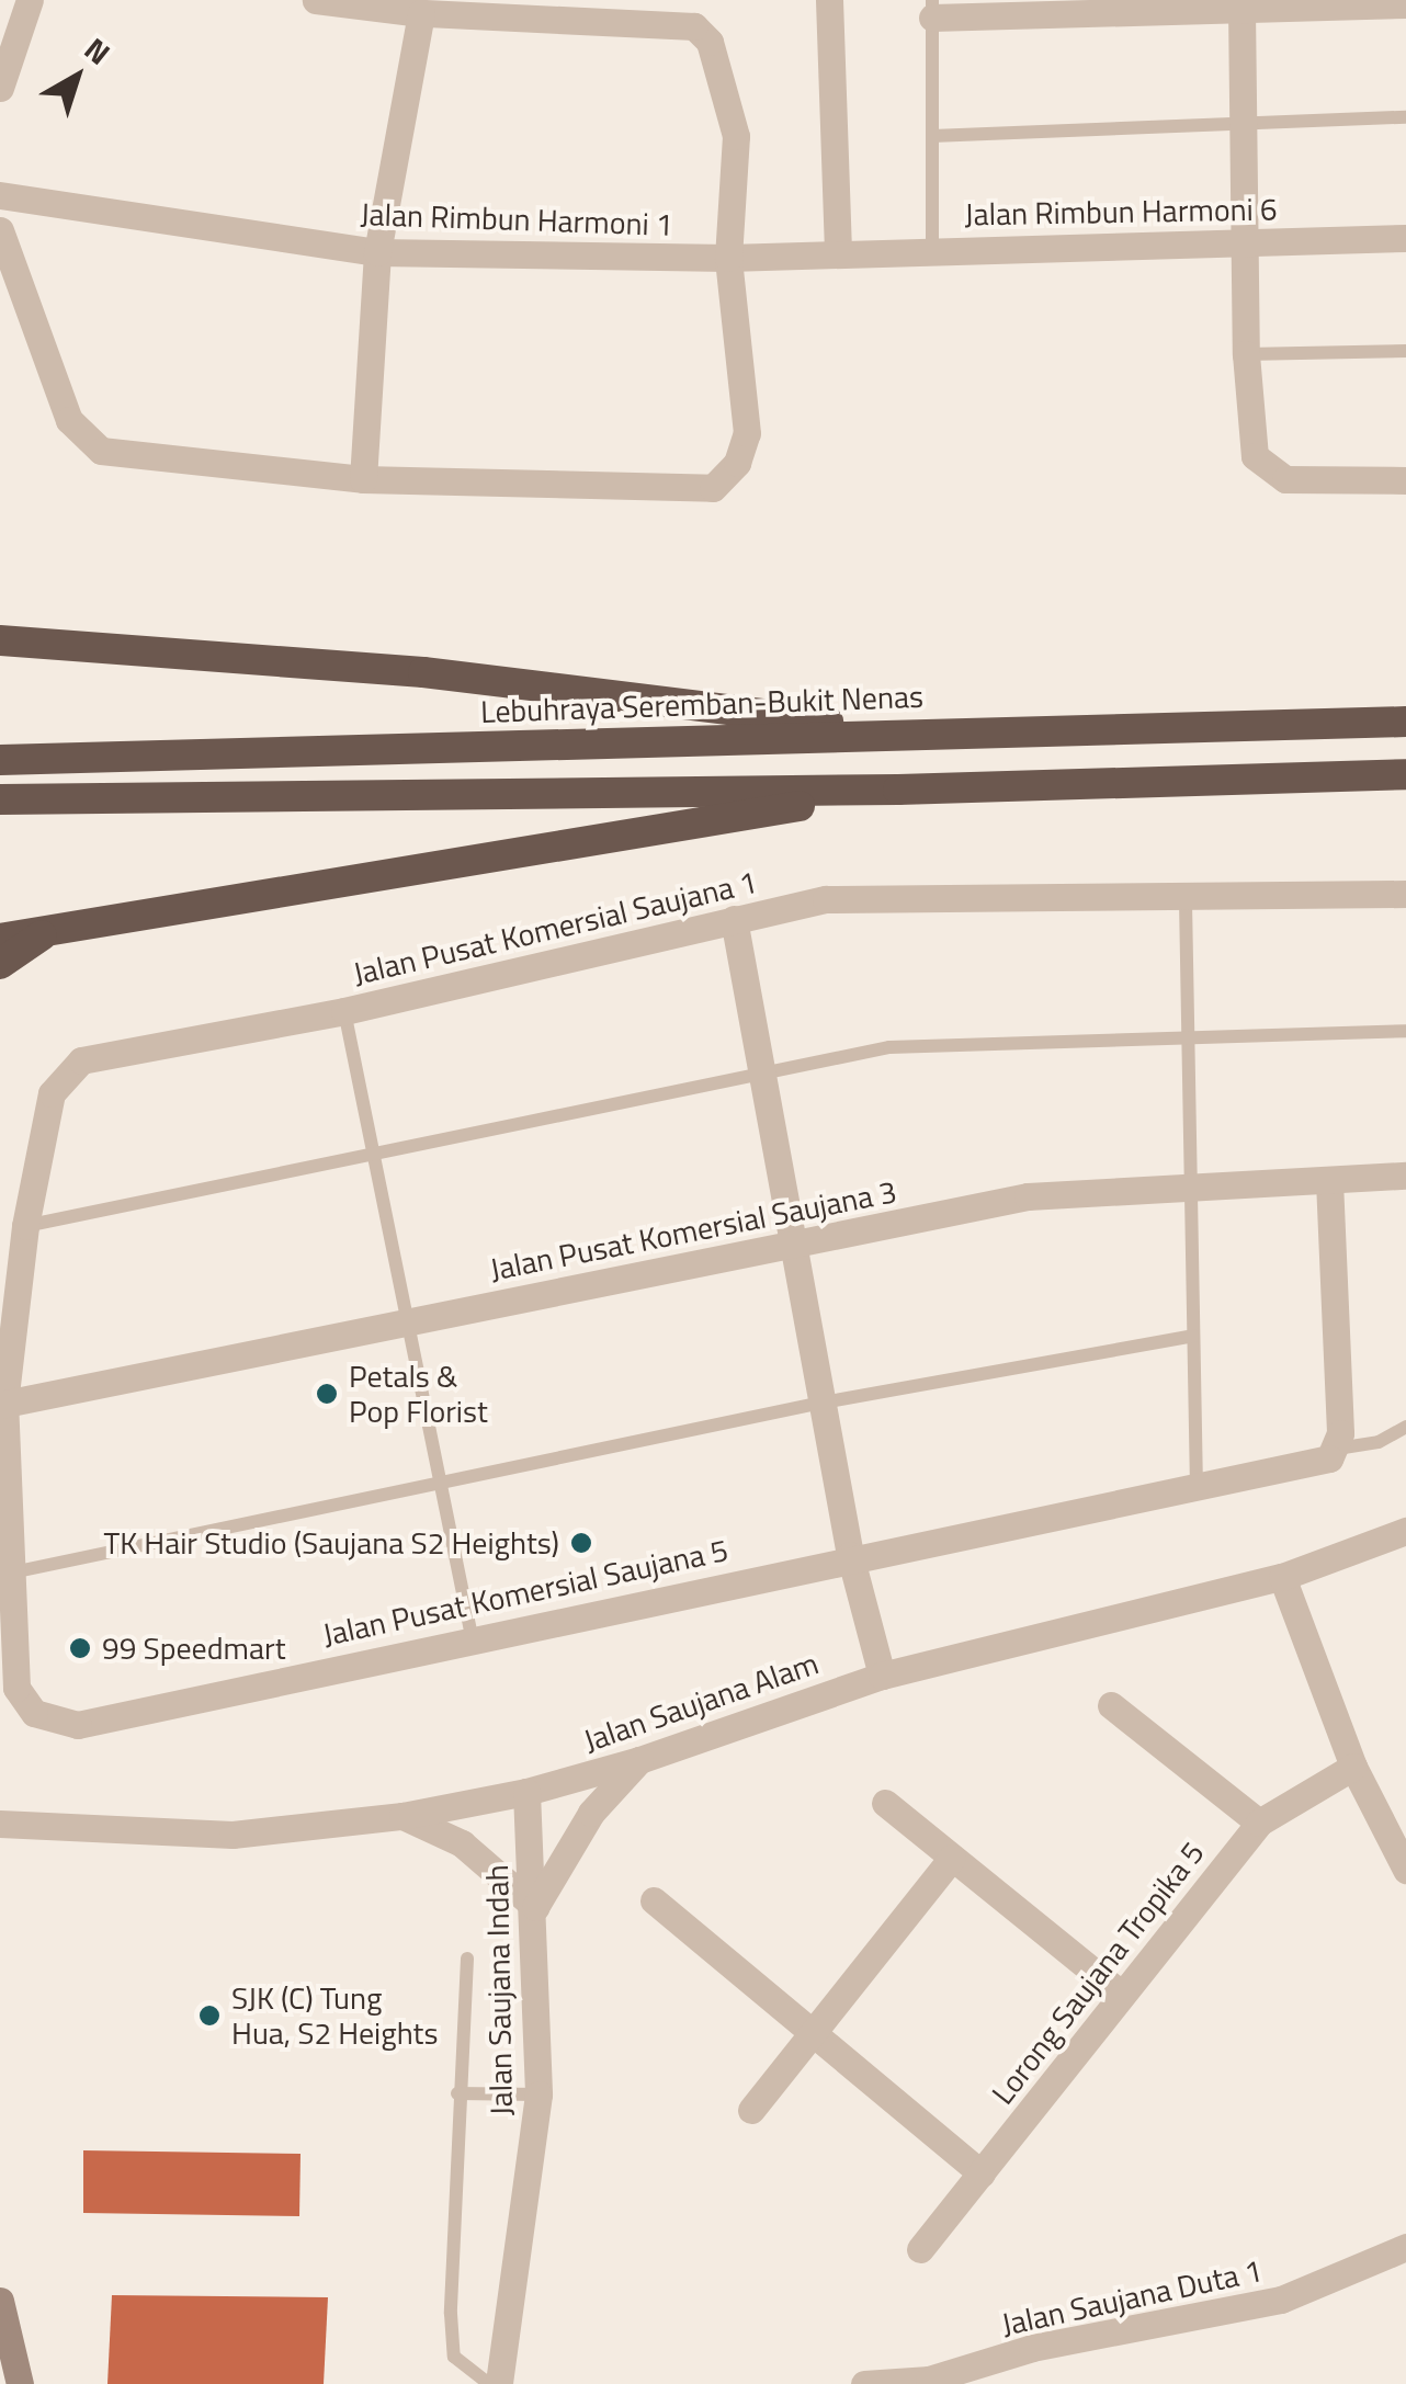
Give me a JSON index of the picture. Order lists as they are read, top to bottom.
{
  "streets": {
    "highway": ["Lebuhraya Seremban-Bukit Nenas"],
    "street": [
      "Jalan Rimbun Harmoni 6",
      "Jalan Rimbun Harmoni 1",
      "Jalan Pusat Komersial Saujana 1",
      "Jalan Pusat Komersial Saujana 3",
      "Jalan Pusat Komersial Saujana 5",
      "Jalan Saujana Alam",
      "Lorong Saujana Tropika 5",
      "Jalan Saujana Indah",
      "Jalan Saujana Duta 1"
    ]
  },
  "crossings": [
    ["Jalan Rimbun Harmoni 6", "Jalan Rimbun Harmoni 1"],
    ["Jalan Pusat Komersial Saujana 1", "Jalan Pusat Komersial Saujana 3"],
    ["Jalan Pusat Komersial Saujana 1", "Jalan Pusat Komersial Saujana 5"],
    ["Jalan Pusat Komersial Saujana 3", "Jalan Pusat Komersial Saujana 5"],
    ["Jalan Saujana Alam", "Jalan Saujana Indah"]
  ],
  "places": [
    "Petals & Pop Florist",
    "TK Hair Studio (Saujana S2 Heights)",
    "99 Speedmart",
    "SJK (C) Tung Hua, S2 Heights"
  ],
  "north": "top right"
}
